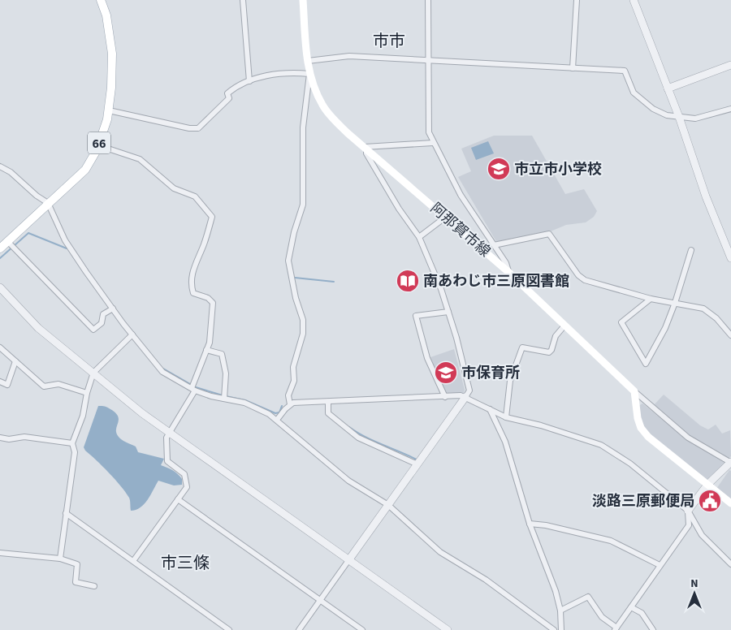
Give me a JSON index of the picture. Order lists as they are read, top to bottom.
{
  "streets": {
    "main road": ["66", "阿那賀市線"]
  },
  "districts": ["市市", "市三條"],
  "places": {
    "school or university": ["市立市小学校", "市保育所"],
    "library": ["南あわじ市三原図書館"],
    "public building": ["淡路三原郵便局"]
  },
  "north": "top"
}
